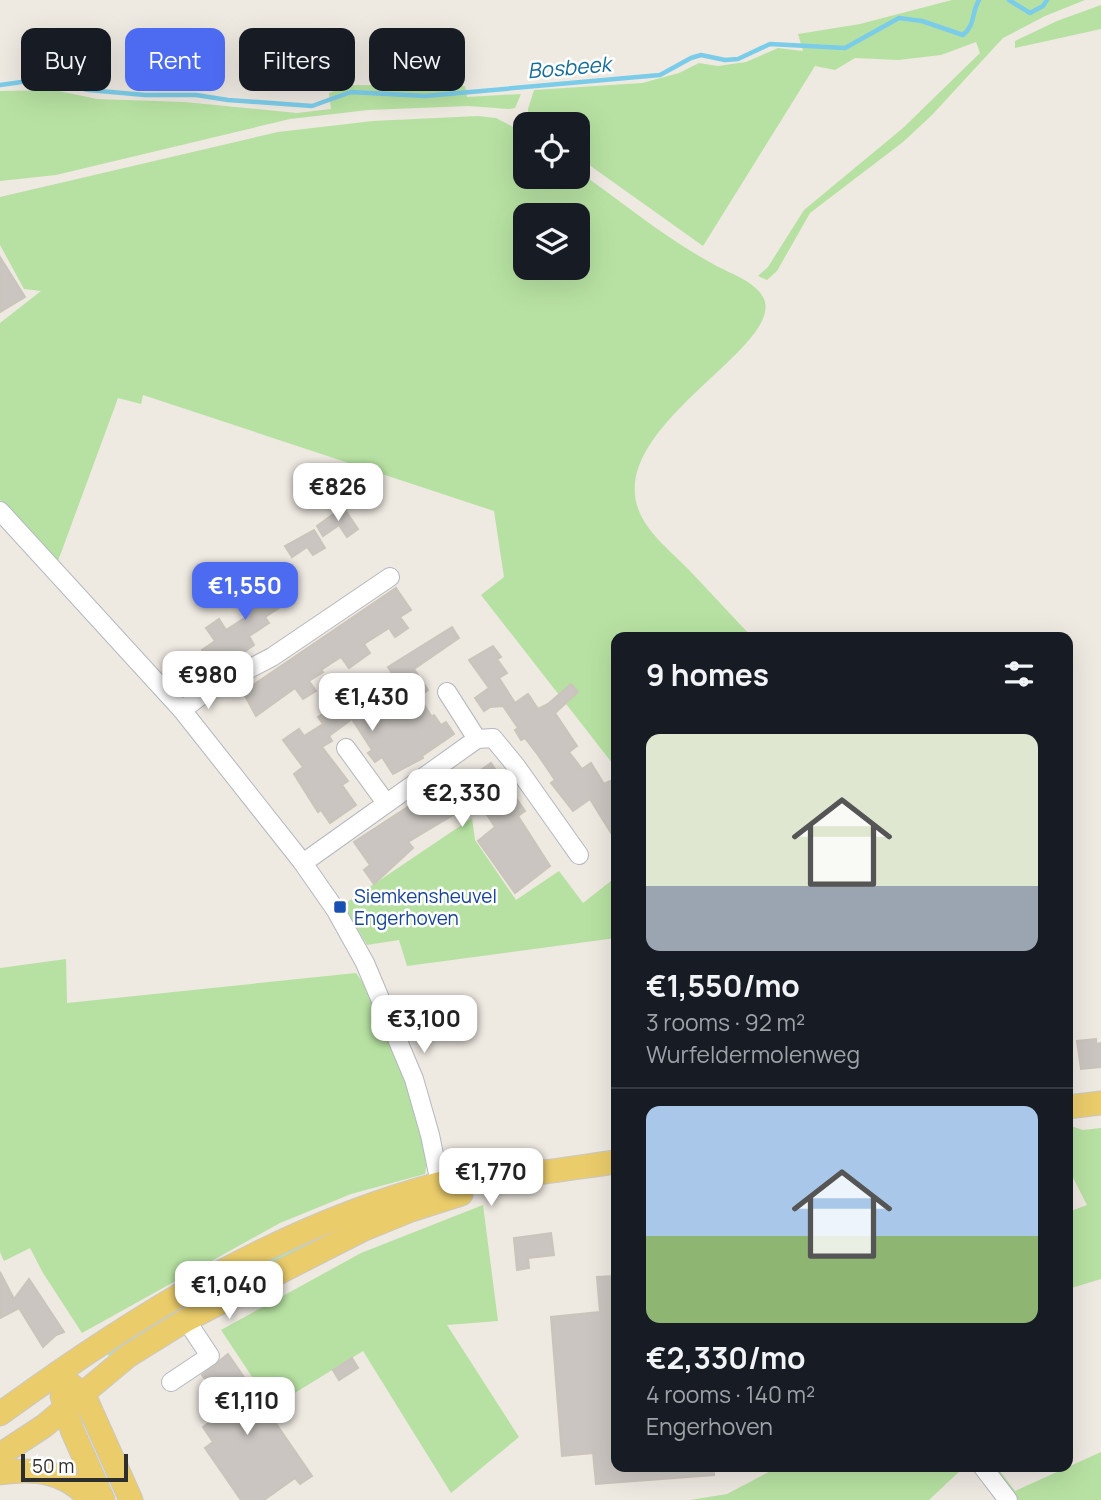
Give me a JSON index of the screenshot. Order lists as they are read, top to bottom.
{
  "water": ["Bosbeek"],
  "places": {
    "transit": ["Siemkensheuvel Engerhoven"]
  },
  "scale_bar": "50 m",
  "page": {
    "chip": [
      "Buy",
      "Rent",
      "Filters",
      "New"
    ],
    "price": [
      "€826",
      "€1,550",
      "€980",
      "€1,430",
      "€2,330",
      "€3,100",
      "€1,770",
      "€1,040",
      "€1,110"
    ],
    "heading": "9 homes",
    "list": [
      {
        "name": "€1,550/mo",
        "note": "3 rooms · 92 m² · Wurfeldermolenweg"
      },
      {
        "name": "€2,330/mo",
        "note": "4 rooms · 140 m² · Engerhoven"
      }
    ],
    "scale": "50 m"
  }
}
